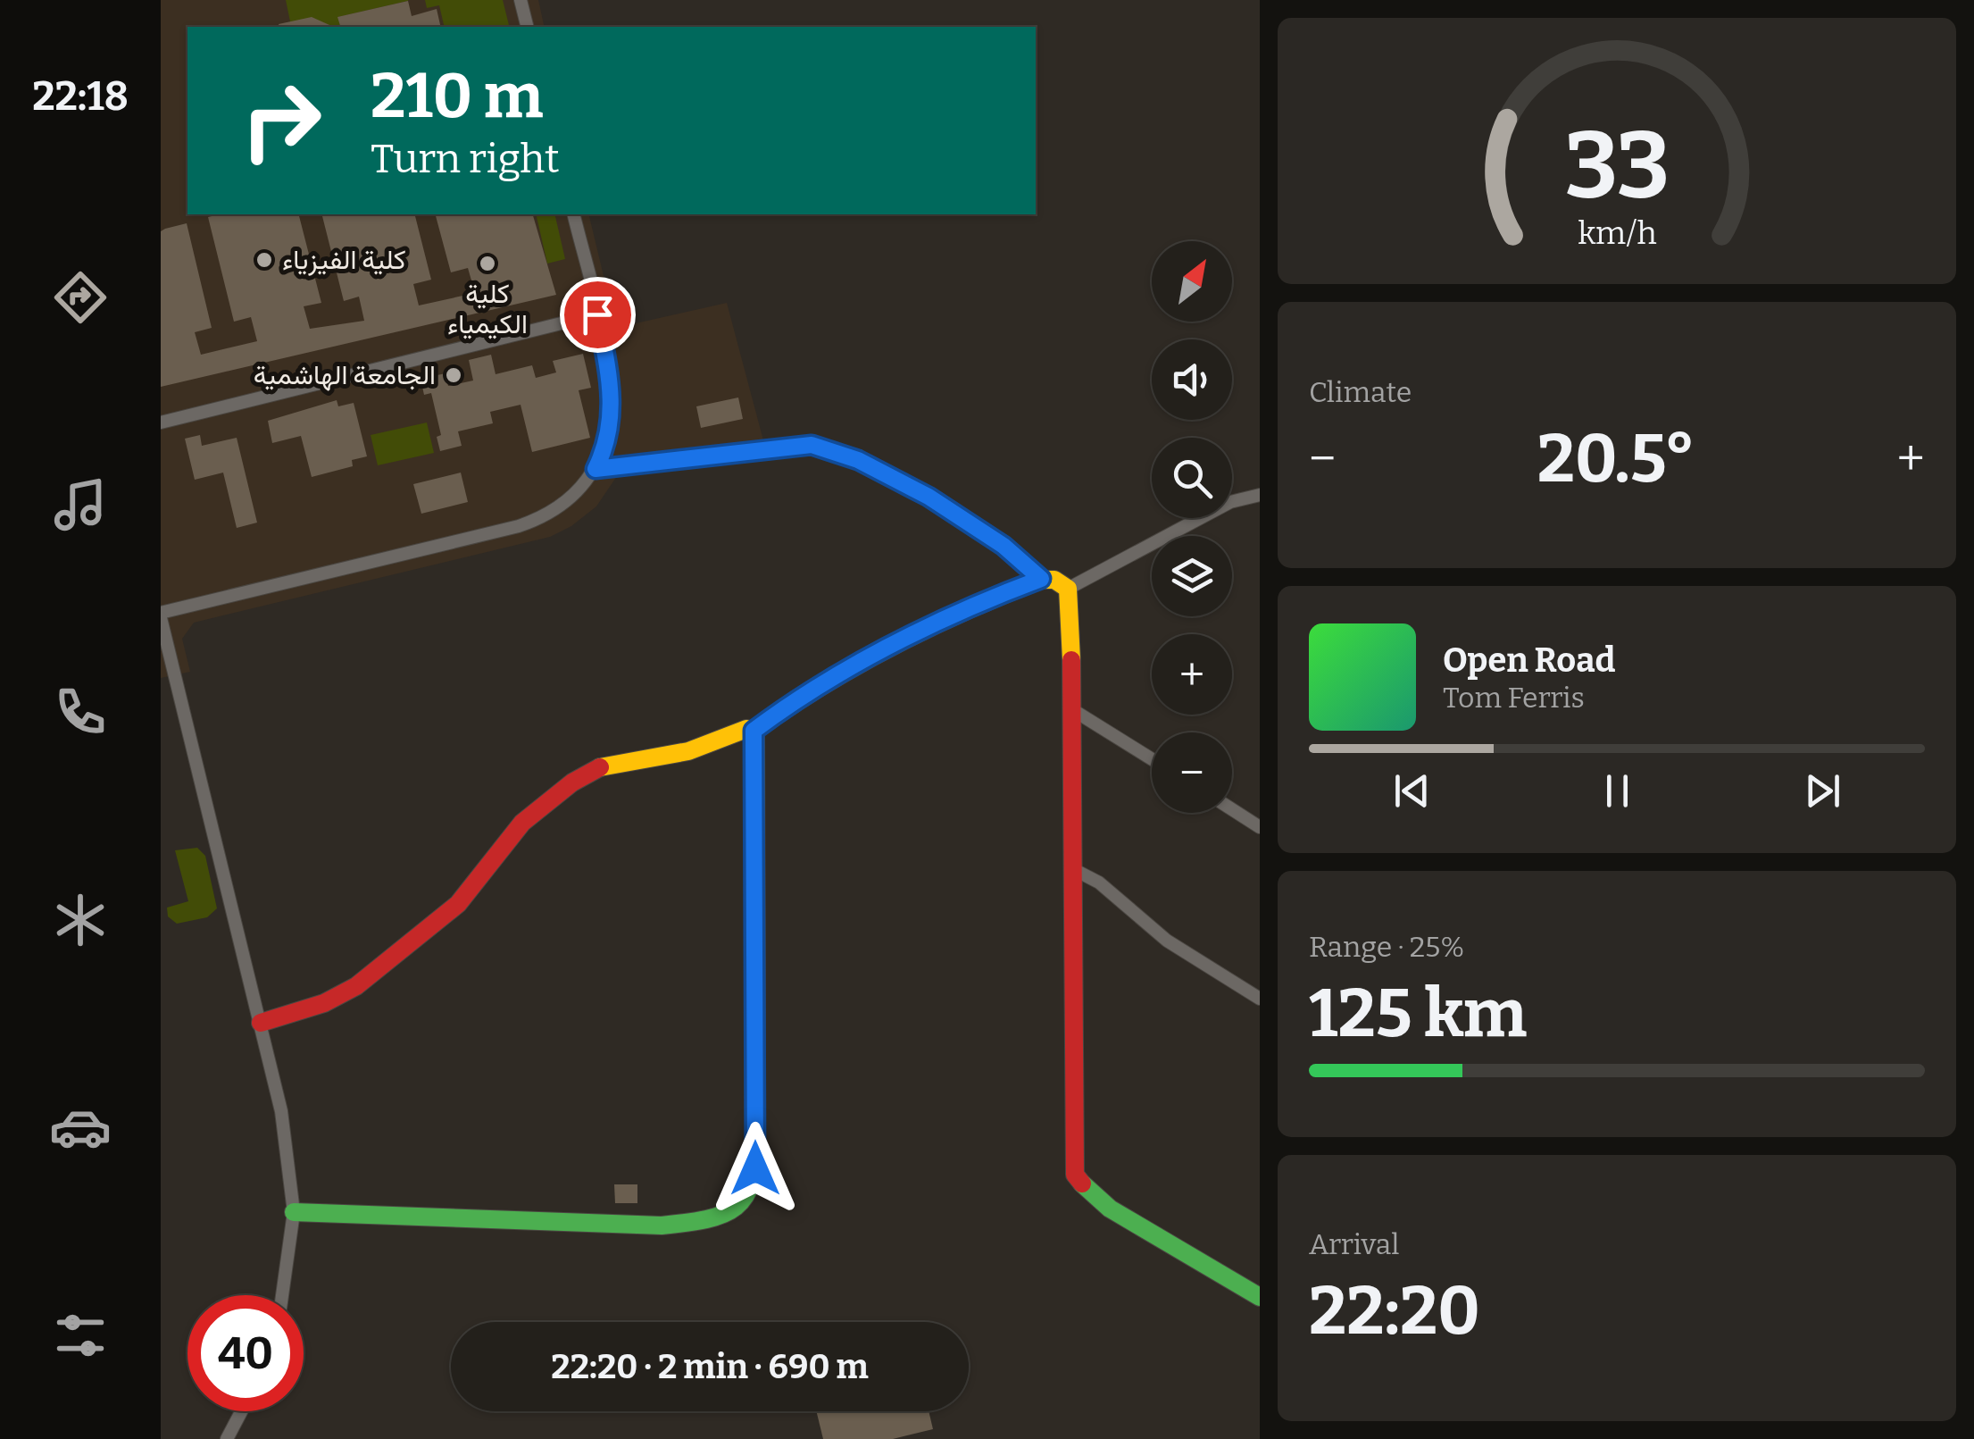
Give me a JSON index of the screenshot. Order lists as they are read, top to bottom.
{
  "places": ["كلية الفيزياء", "كلية الكيمياء", "الجامعة الهاشمية"],
  "north": "top right",
  "page": {
    "tabs": "22:18",
    "turn": ["210 m", "Turn right"],
    "map_buttons": ["+", "−"],
    "tile": [
      "Climate",
      ["Range · 25%", "125 km"],
      ["Arrival", "22:20"]
    ],
    "heat": ["−", "20.5°", "+"],
    "song": ["Open Road", "Tom Ferris"],
    "limit": "40",
    "trip": "22:20 · 2 min · 690 m",
    "gauge": ["33", "km/h"]
  }
}
